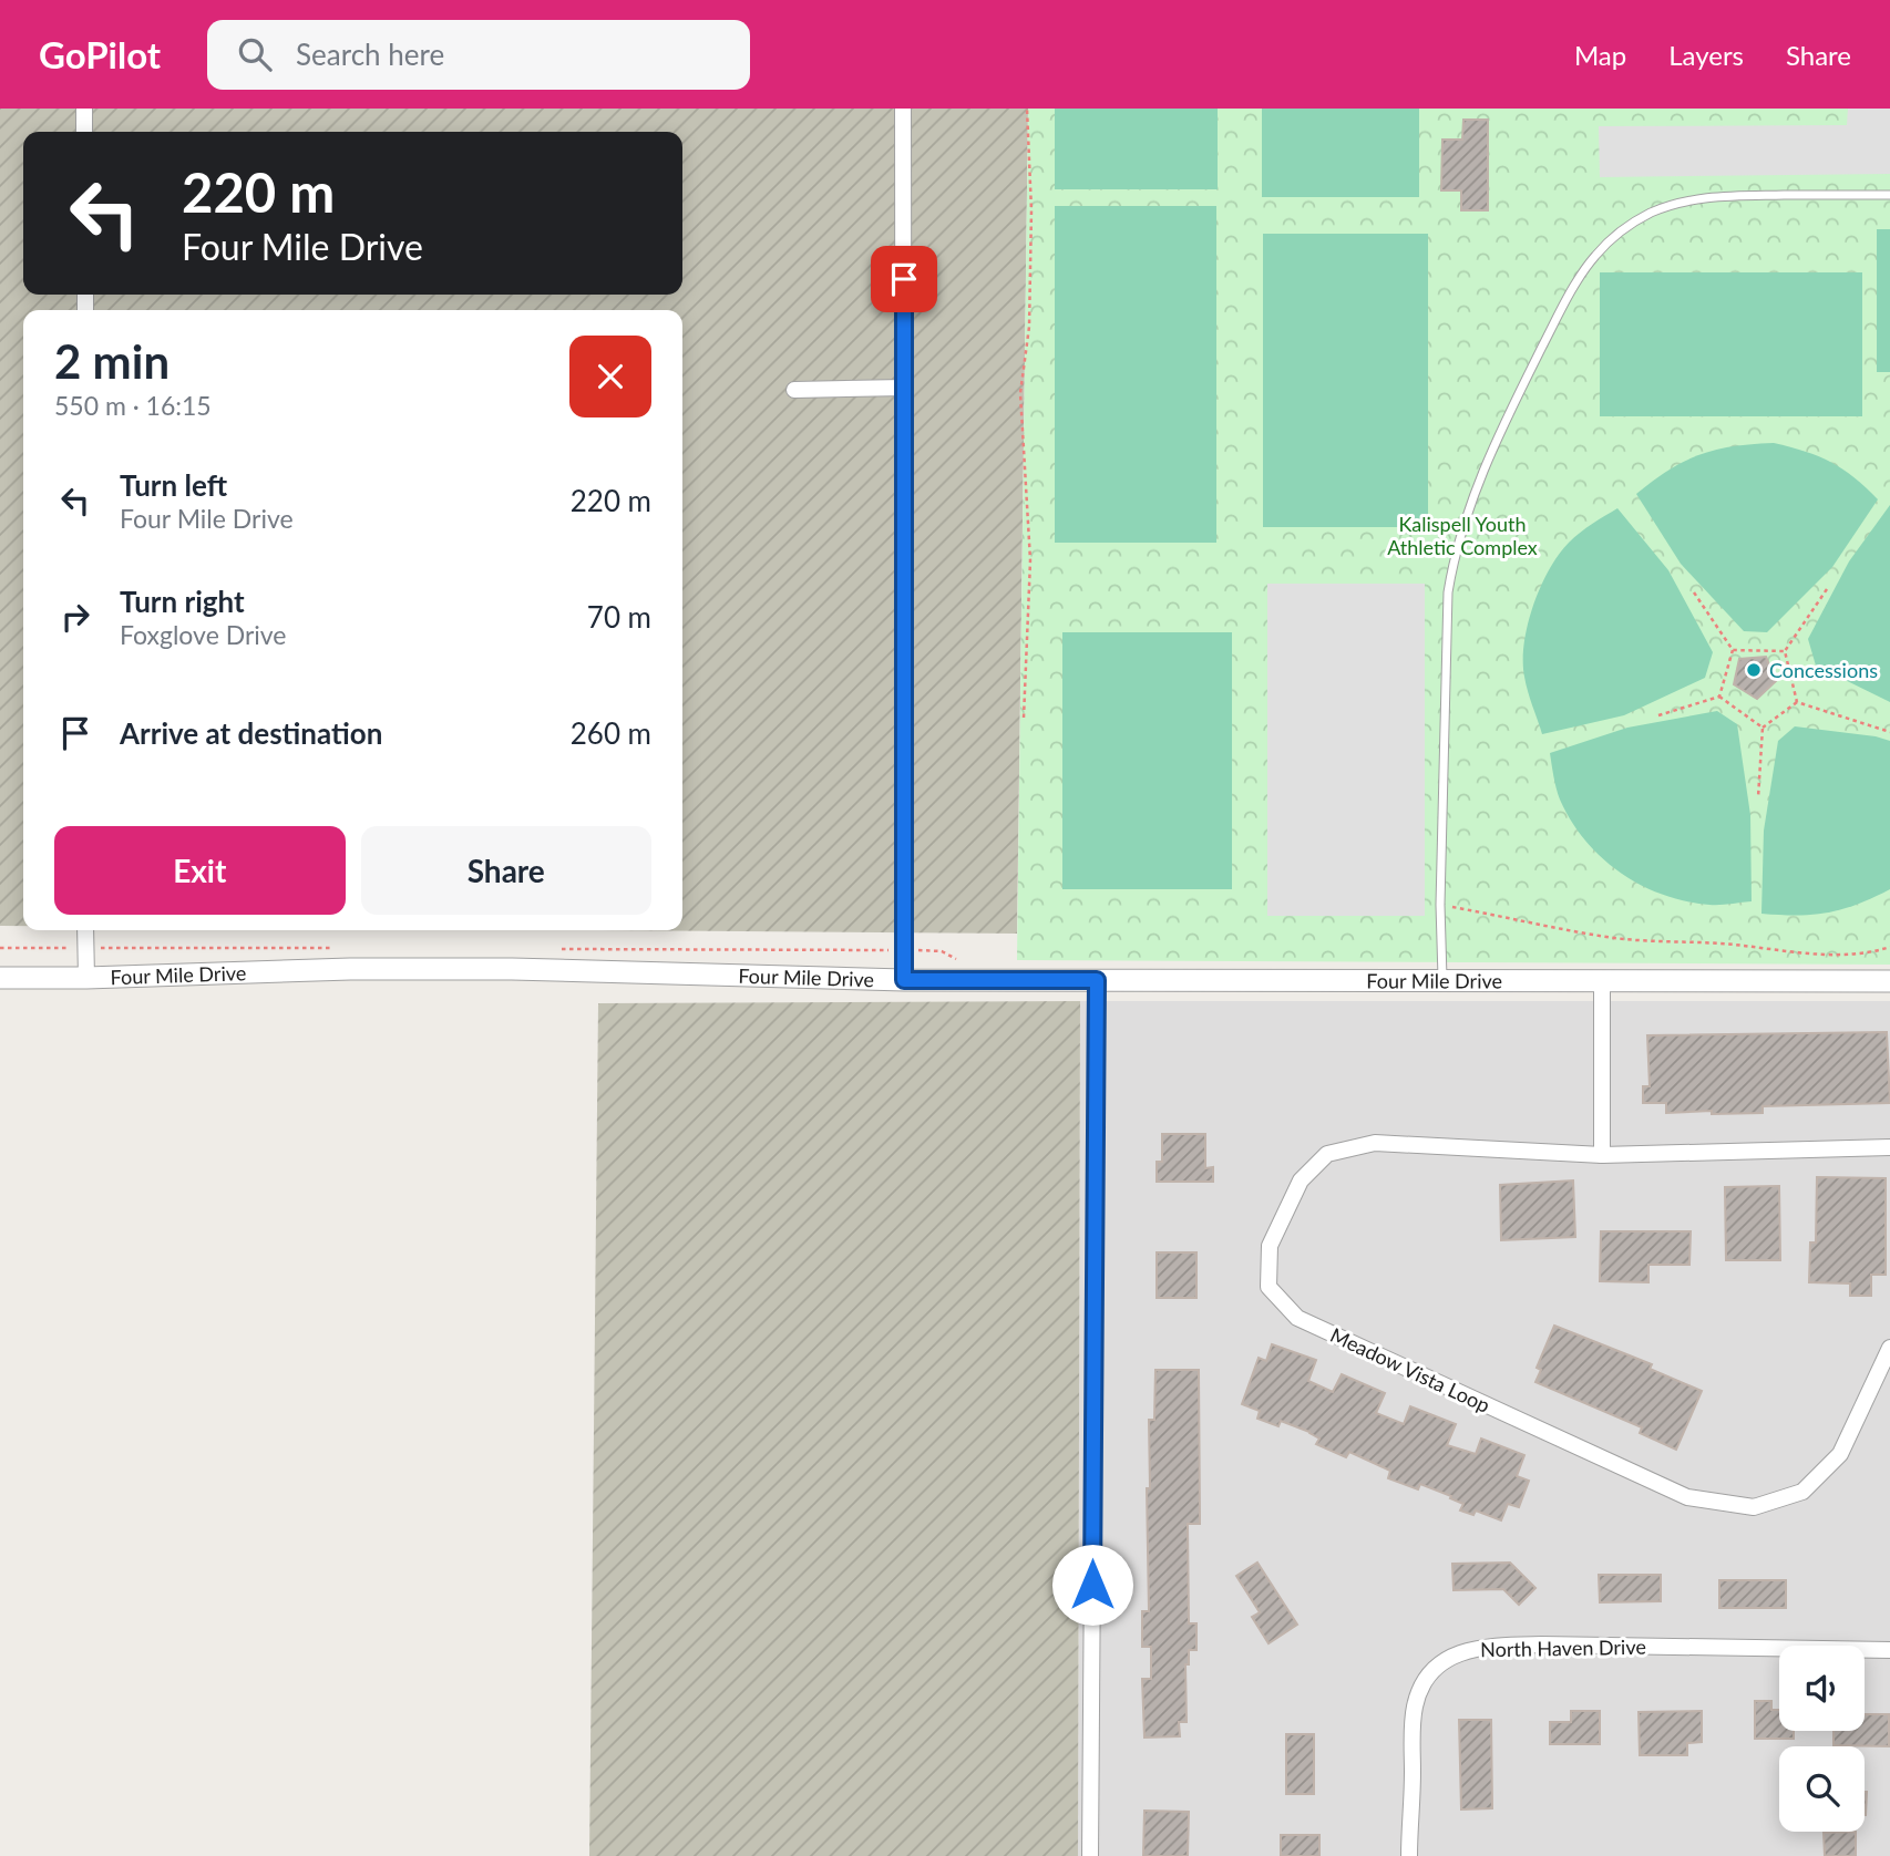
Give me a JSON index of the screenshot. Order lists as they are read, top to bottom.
{
  "streets": {
    "street": ["Four Mile Drive", "Meadow Vista Loop", "North Haven Drive"]
  },
  "parks": ["Kalispell Youth Athletic Complex"],
  "places": ["Concessions"],
  "page": {
    "header": "GoPilot",
    "search": "Search here",
    "nav": ["Map", "Layers", "Share"],
    "turn": ["220 m", "Four Mile Drive"],
    "heading": ["2 min", "550 m · 16:15"],
    "list": [
      {
        "name": "Turn left",
        "note": "Four Mile Drive",
        "value": "220 m"
      },
      {
        "name": "Turn right",
        "note": "Foxglove Drive",
        "value": "70 m"
      },
      {
        "name": "Arrive at destination",
        "value": "260 m"
      }
    ],
    "buttons": ["Exit", "Share"]
  }
}
